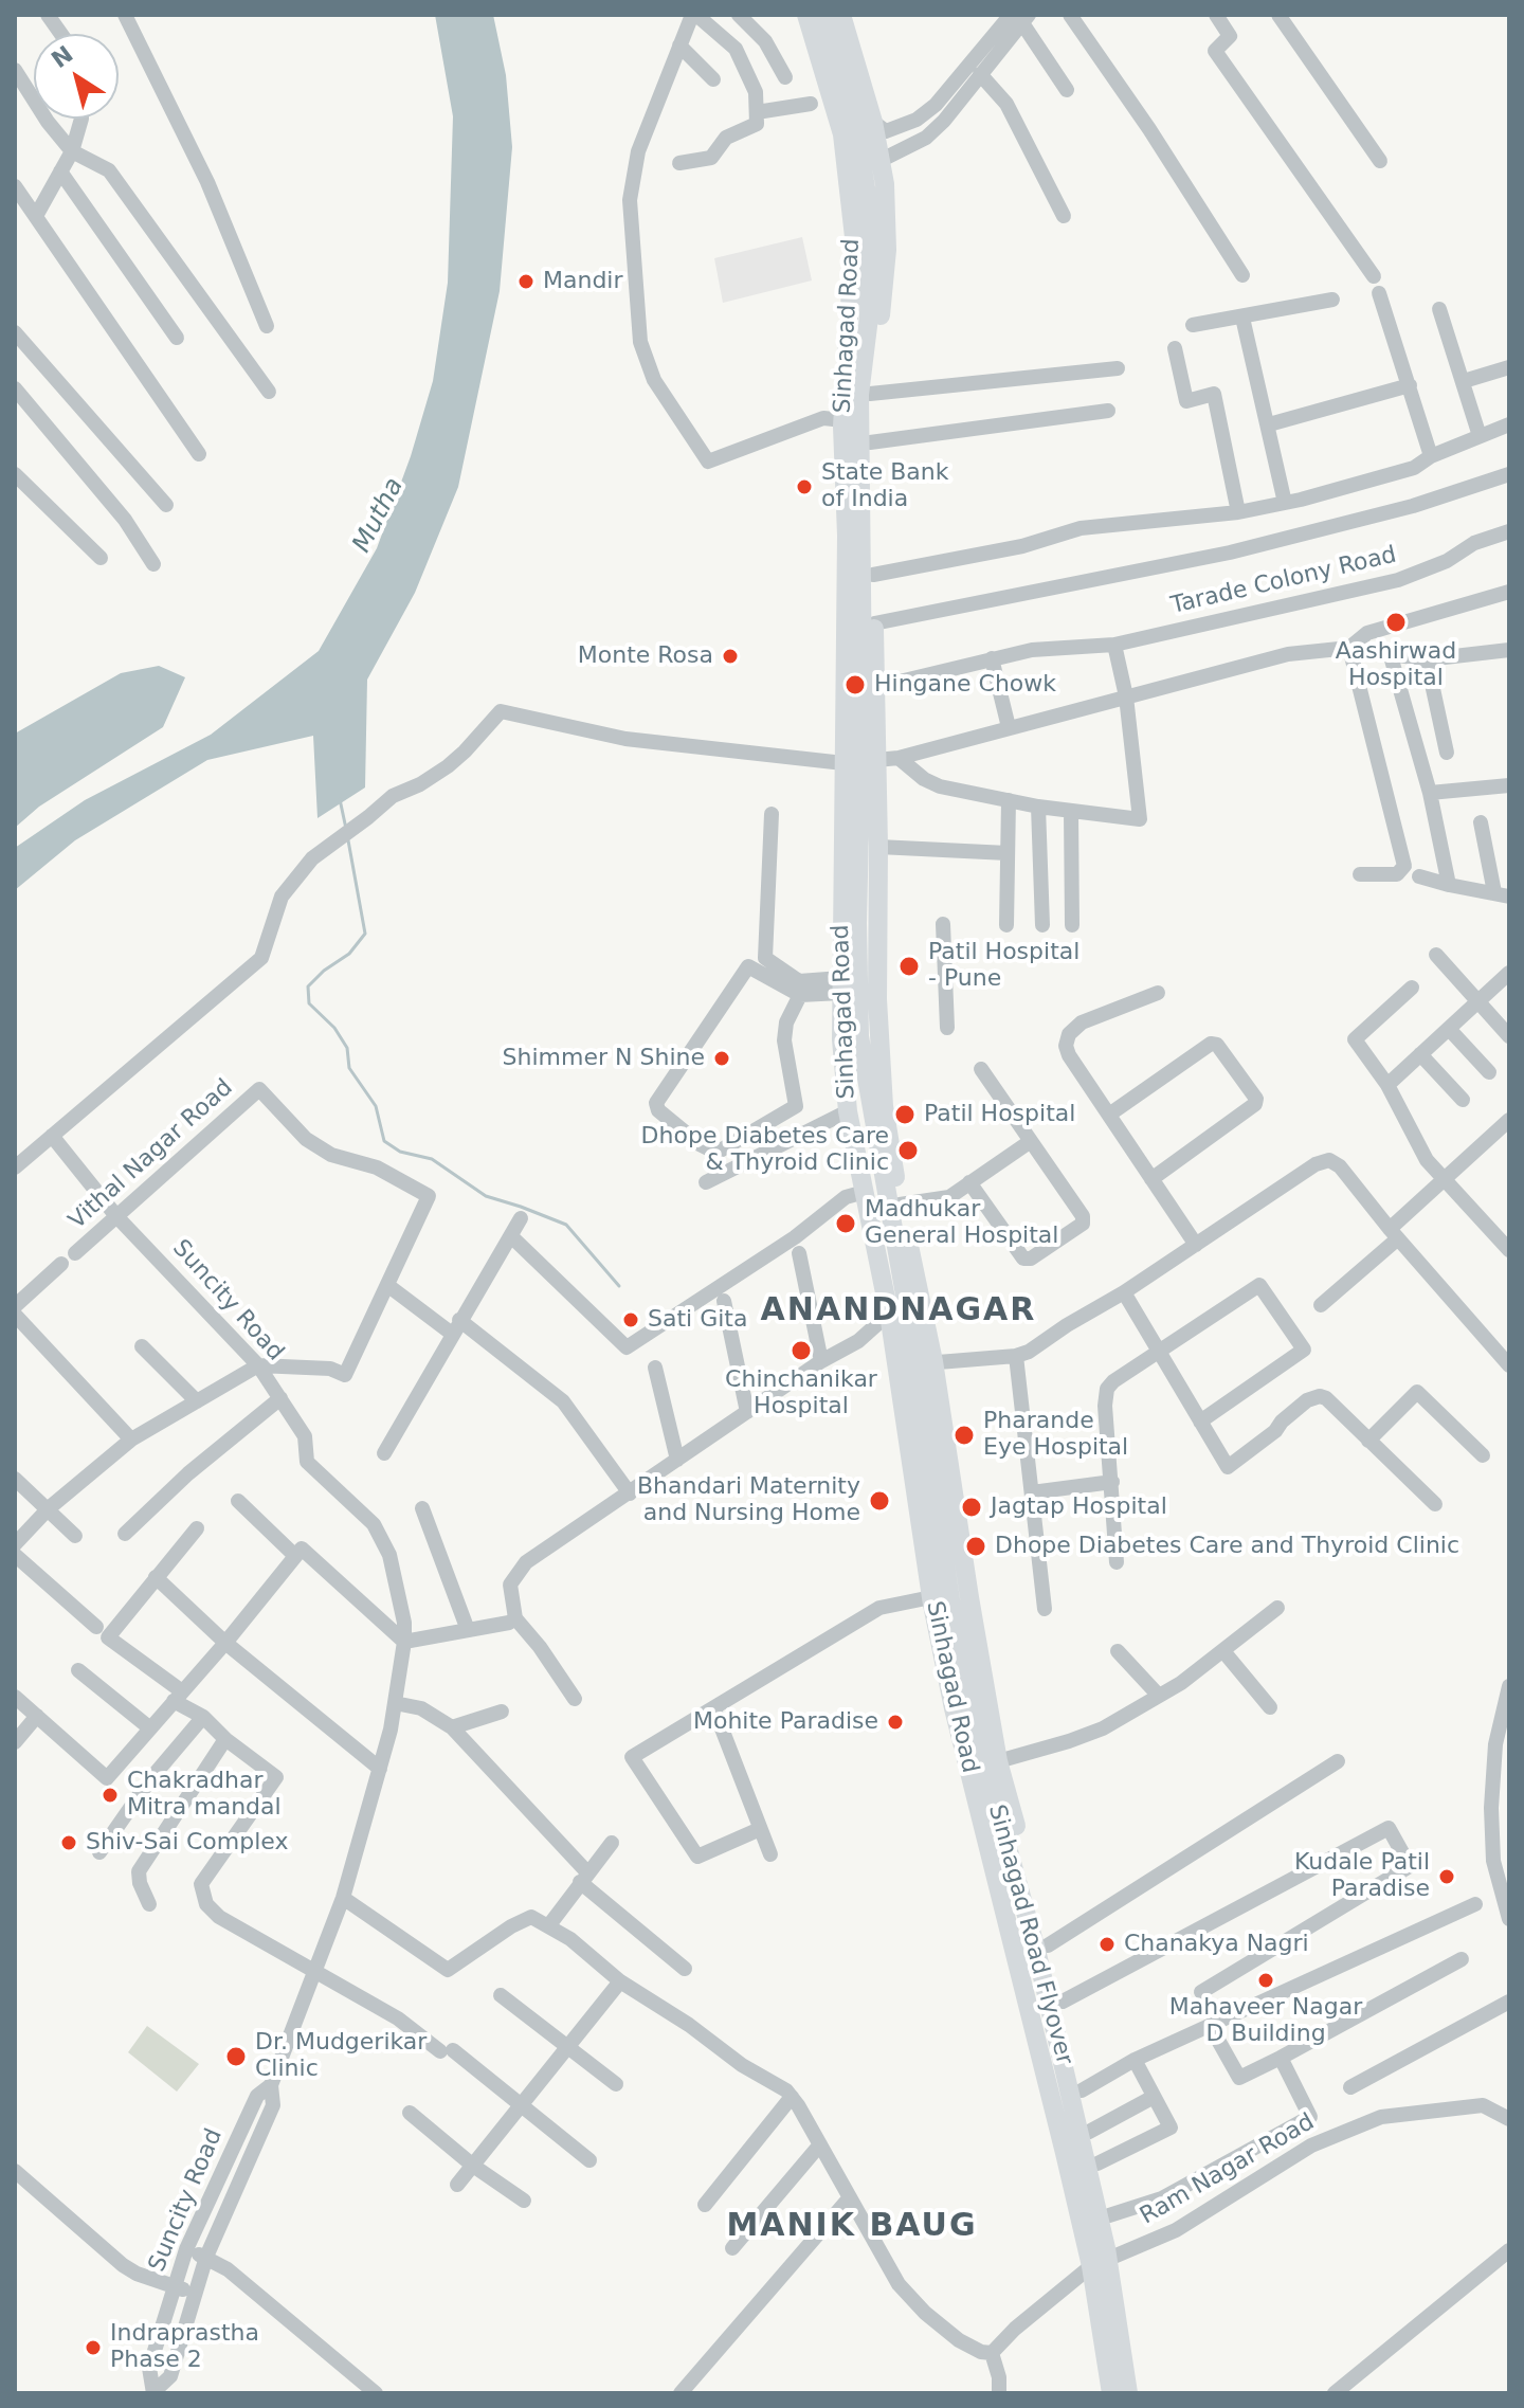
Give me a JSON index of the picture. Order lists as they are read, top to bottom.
{
  "streets": {
    "main road": ["Sinhagad Road", "Sinhagad Road Flyover"],
    "street": [
      "Tarade Colony Road",
      "Vithal Nagar Road",
      "Suncity Road",
      "Ram Nagar Road"
    ]
  },
  "crossings": [
    ["Sinhagad Road", "Tarade Colony Road"],
    ["Sinhagad Road", "Sinhagad Road Flyover"],
    ["Sinhagad Road", "Ram Nagar Road"],
    ["Vithal Nagar Road", "Suncity Road"]
  ],
  "districts": ["ANANDNAGAR", "MANIK BAUG"],
  "water": ["Mutha"],
  "places": [
    "Mandir",
    "State Bank of India",
    "Aashirwad Hospital",
    "Monte Rosa",
    "Hingane Chowk",
    "Patil Hospital - Pune",
    "Shimmer N Shine",
    "Patil Hospital",
    "Dhope Diabetes Care & Thyroid Clinic",
    "Madhukar General Hospital",
    "Sati Gita",
    "Chinchanikar Hospital",
    "Pharande Eye Hospital",
    "Bhandari Maternity and Nursing Home",
    "Jagtap Hospital",
    "Dhope Diabetes Care and Thyroid Clinic",
    "Mohite Paradise",
    "Chakradhar Mitra mandal",
    "Shiv-Sai Complex",
    "Kudale Patil Paradise",
    "Chanakya Nagri",
    "Mahaveer Nagar D Building",
    "Dr. Mudgerikar Clinic",
    "Indraprastha Phase 2"
  ],
  "north": "top left"
}
